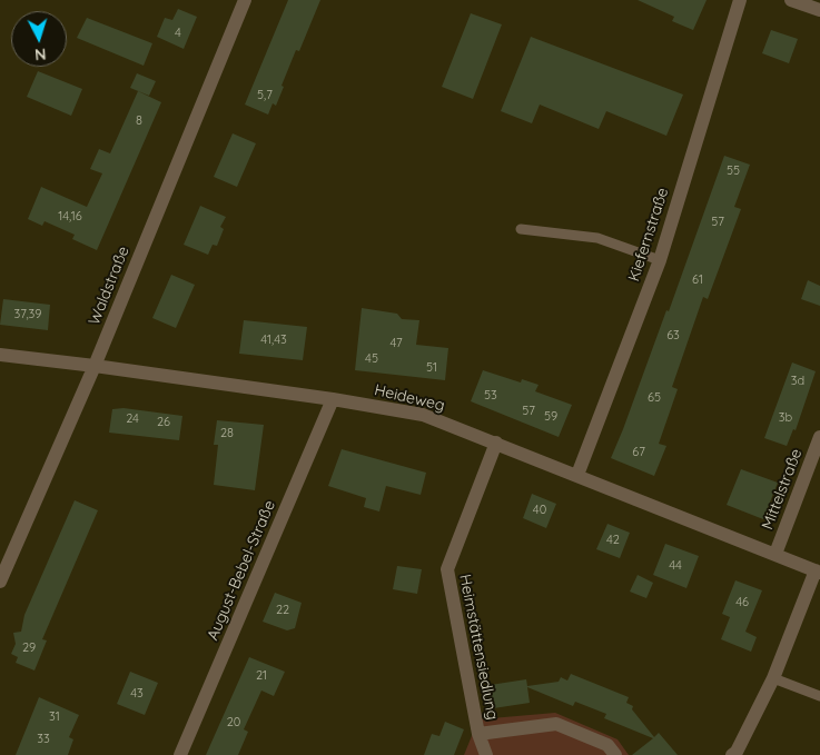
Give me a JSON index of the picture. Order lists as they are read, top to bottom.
{
  "streets": {
    "street": [
      "Kiefernstraße",
      "Waldstraße",
      "Heideweg",
      "Mittelstraße",
      "August-Bebel-Straße",
      "Heimstättensiedlung"
    ]
  },
  "crossings": [
    ["Kiefernstraße", "Heideweg"],
    ["Waldstraße", "Heideweg"],
    ["Heideweg", "Mittelstraße"],
    ["Heideweg", "August-Bebel-Straße"],
    ["Heideweg", "Heimstättensiedlung"]
  ],
  "house_numbers": [
    "4",
    "5,7",
    "8",
    "55",
    "14,16",
    "57",
    "61",
    "37,39",
    "63",
    "41,43",
    "47",
    "45",
    "51",
    "3d",
    "53",
    "65",
    "57",
    "59",
    "3b",
    "24",
    "26",
    "28",
    "67",
    "40",
    "42",
    "44",
    "46",
    "22",
    "29",
    "21",
    "43",
    "31",
    "20",
    "33"
  ],
  "north": "bottom"
}
